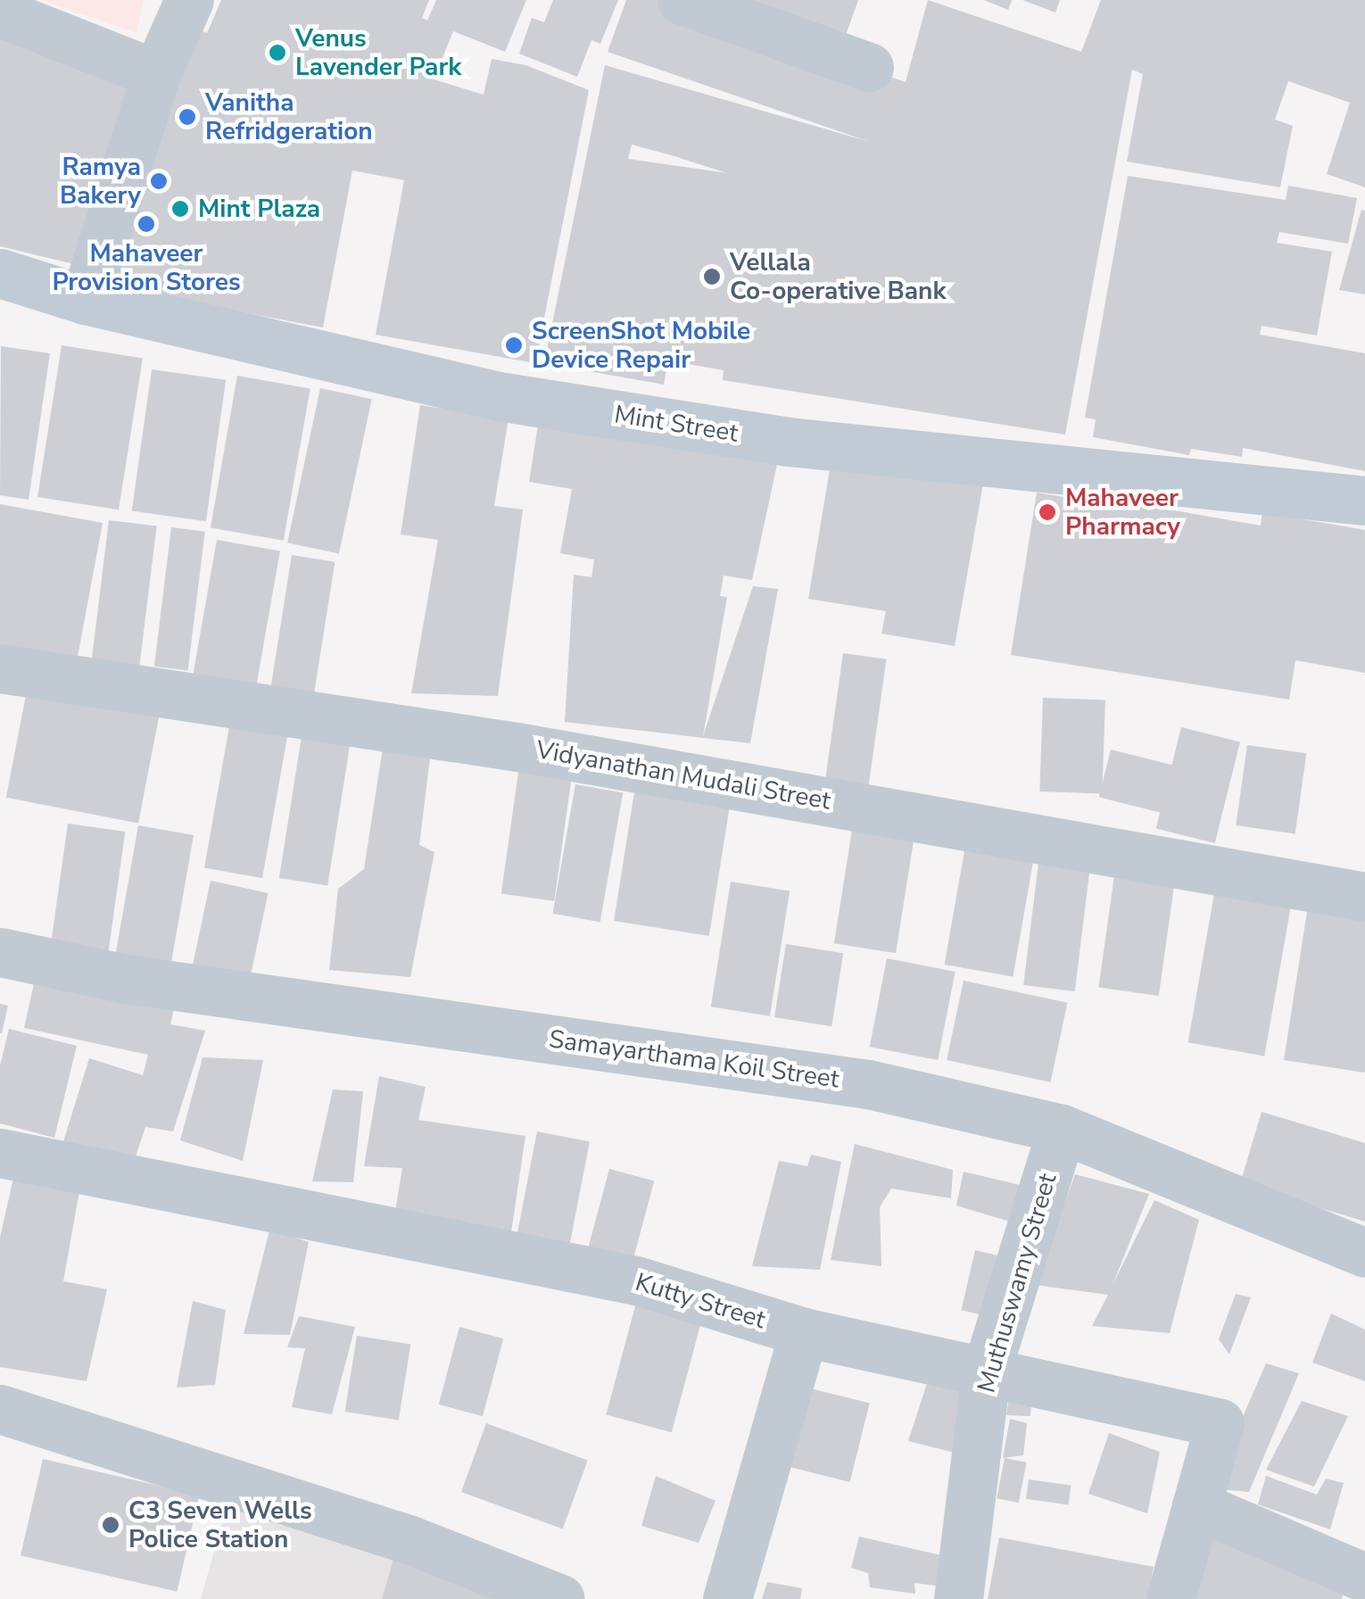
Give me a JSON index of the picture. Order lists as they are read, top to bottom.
{
  "streets": {
    "street": [
      "Mint Street",
      "Vidyanathan Mudali Street",
      "Samayarthama Koil Street",
      "Muthuswamy Street",
      "Kutty Street"
    ]
  },
  "crossings": [
    ["Samayarthama Koil Street", "Muthuswamy Street"],
    ["Muthuswamy Street", "Kutty Street"]
  ],
  "places": [
    "Venus Lavender Park",
    "Vanitha Refridgeration",
    "Ramya Bakery",
    "Mint Plaza",
    "Mahaveer Provision Stores",
    "Vellala Co-operative Bank",
    "ScreenShot Mobile Device Repair",
    "Mahaveer Pharmacy",
    "C3 Seven Wells Police Station"
  ]
}
